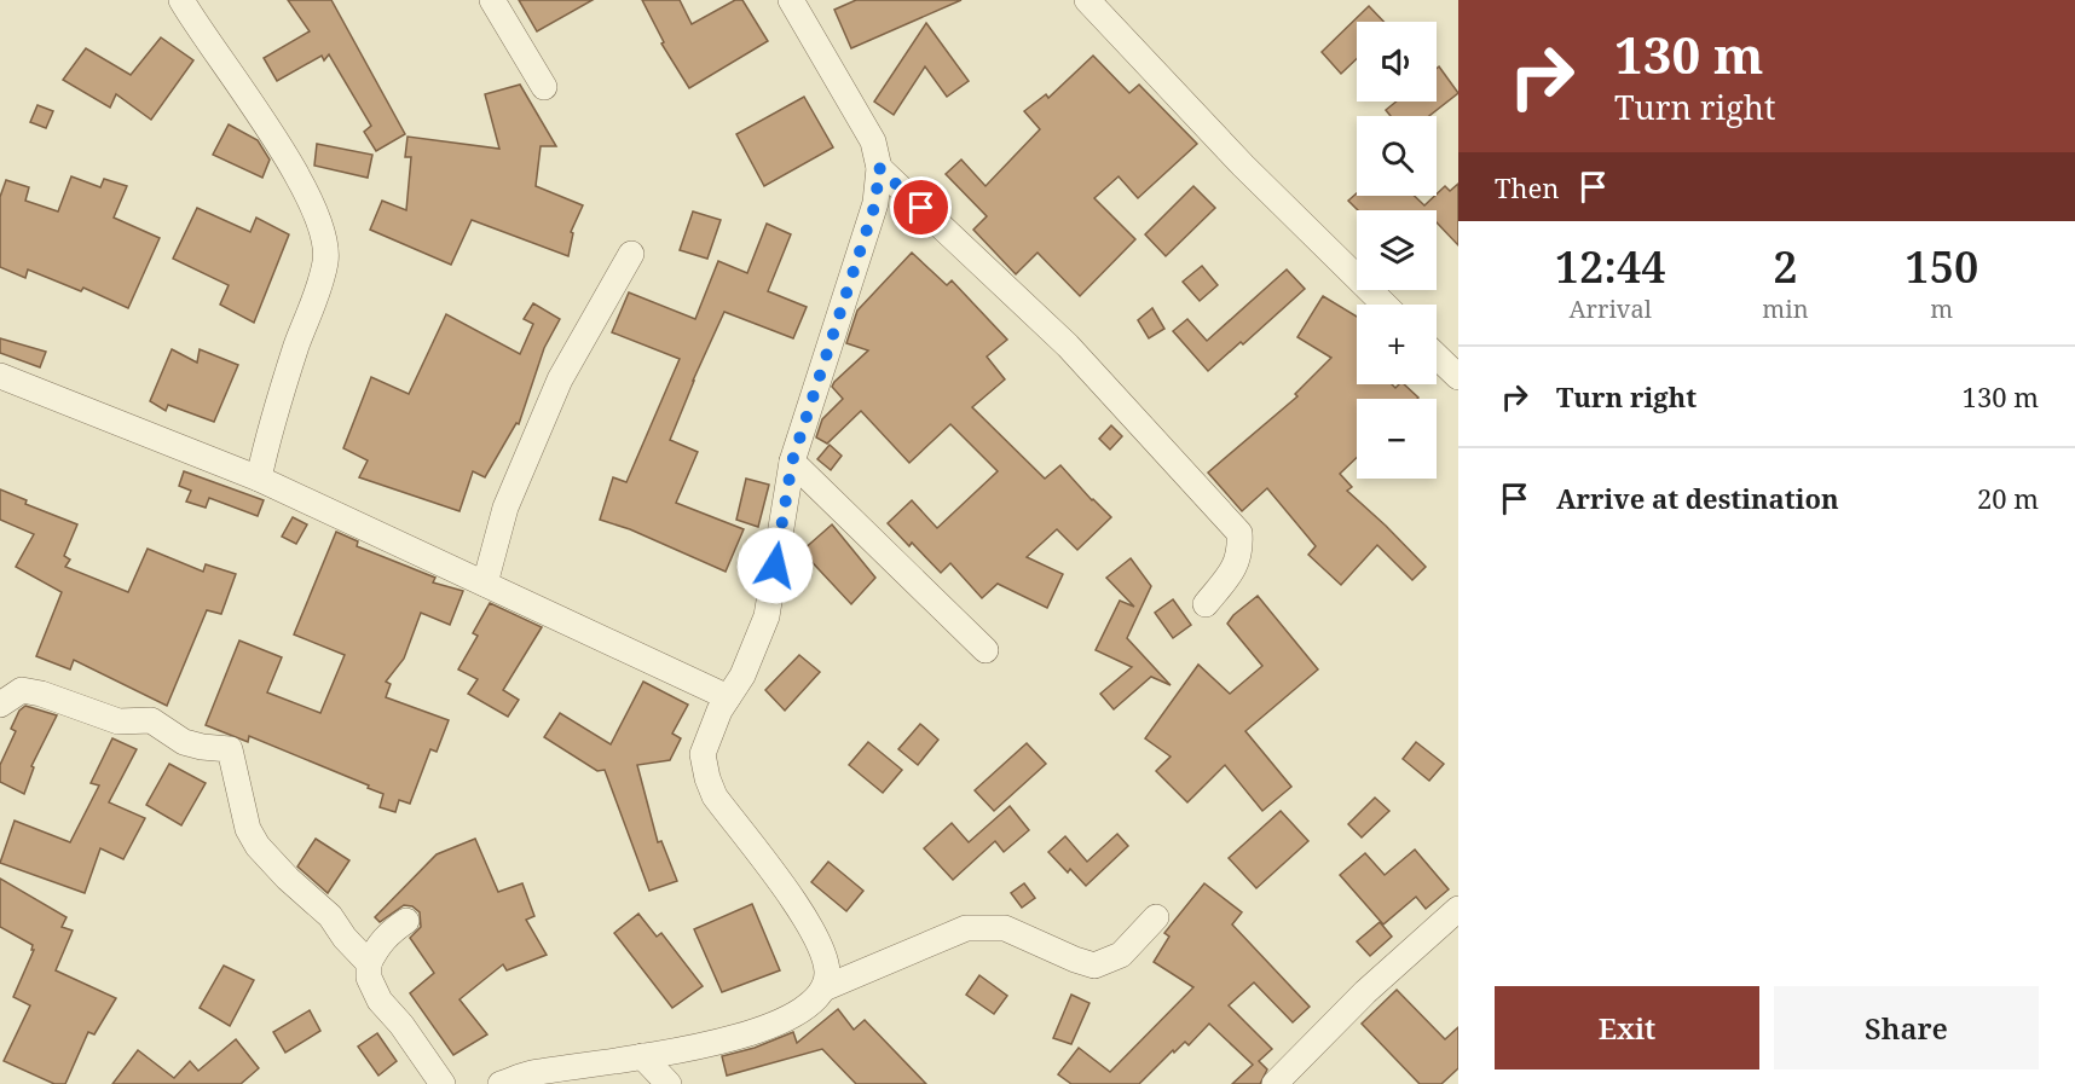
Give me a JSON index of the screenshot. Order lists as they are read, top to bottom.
{
  "page": {
    "turn": ["130 m", "Turn right"],
    "map_buttons": ["+", "−"],
    "then": "Then",
    "eta": [
      "12:44",
      "Arrival",
      "2",
      "min",
      "150",
      "m"
    ],
    "list": [
      {
        "name": "Turn right",
        "value": "130 m"
      },
      {
        "name": "Arrive at destination",
        "value": "20 m"
      }
    ],
    "buttons": ["Exit", "Share"]
  }
}
